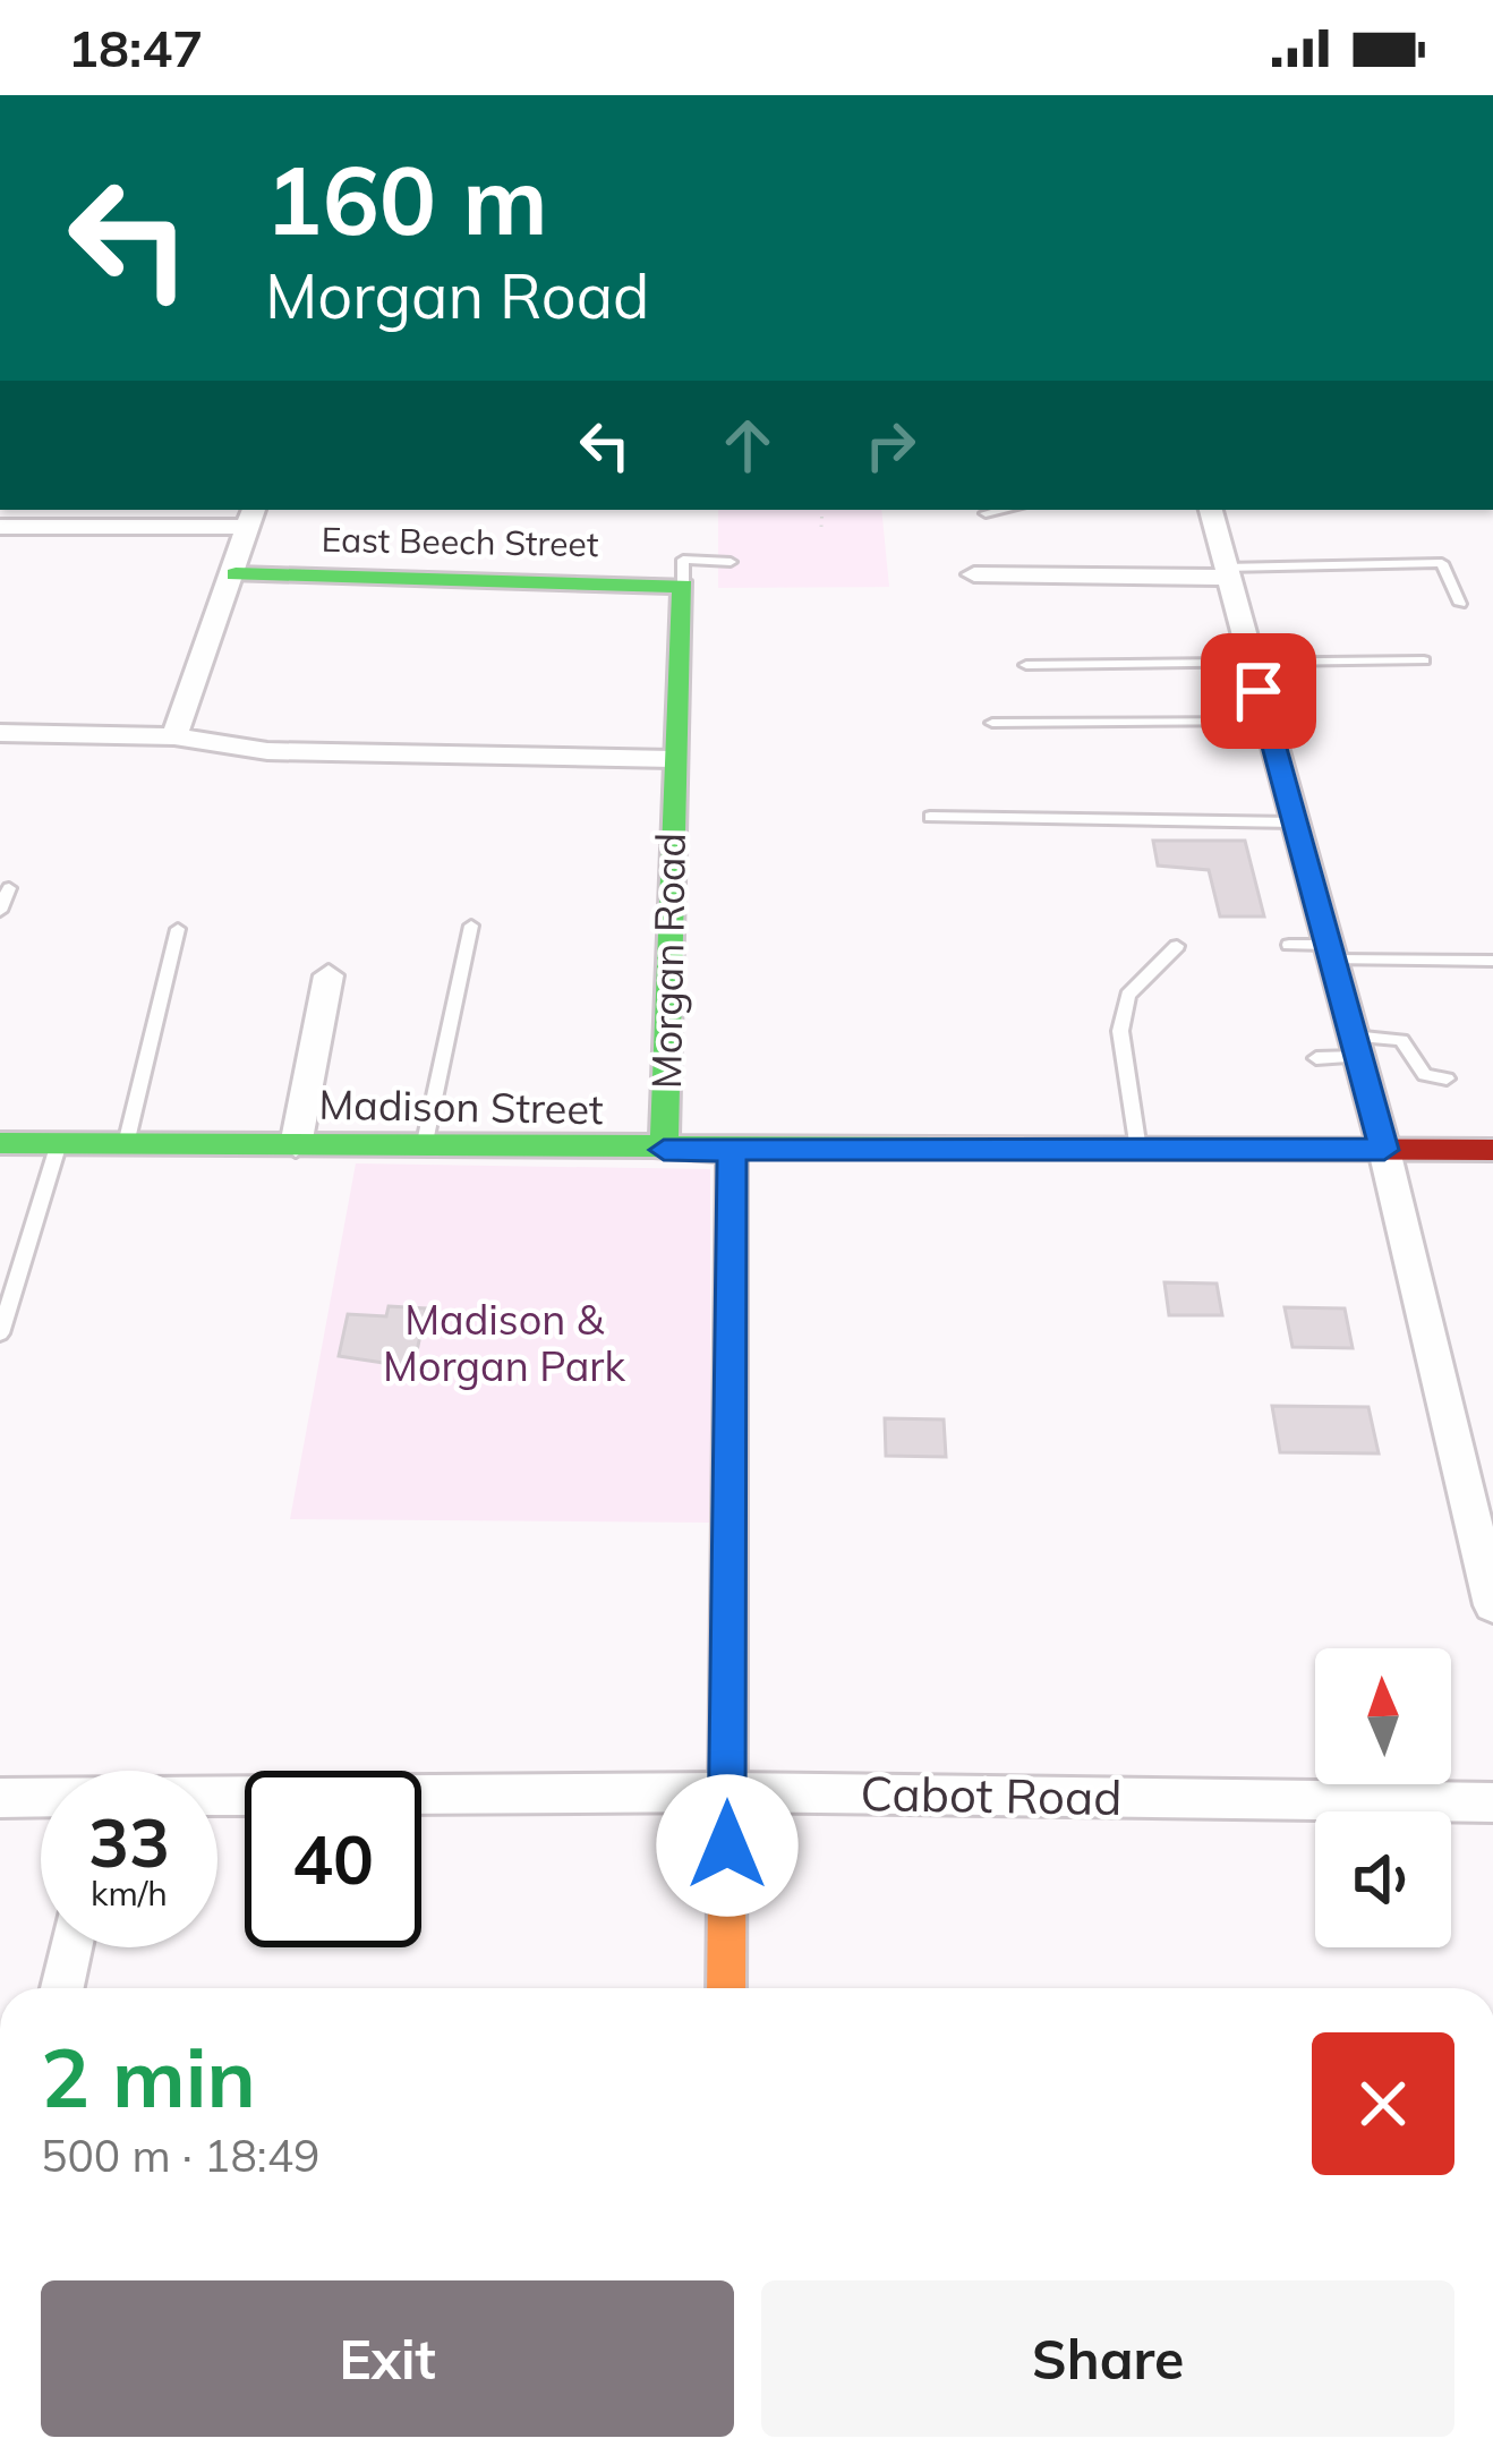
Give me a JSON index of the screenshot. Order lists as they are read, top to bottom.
{
  "streets": {
    "street": [
      "East Beech Street",
      "Morgan Road",
      "Madison Street",
      "Cabot Road"
    ]
  },
  "crossings": [
    ["East Beech Street", "Morgan Road"],
    ["Morgan Road", "Madison Street"],
    ["Morgan Road", "Cabot Road"]
  ],
  "parks": ["Madison & Morgan Park"],
  "north": "top",
  "page": {
    "status": "18:47",
    "turn": ["160 m", "Morgan Road"],
    "speed": "33 km/h",
    "limit": "40",
    "heading": ["2 min", "500 m · 18:49"],
    "buttons": ["Exit", "Share"]
  }
}
